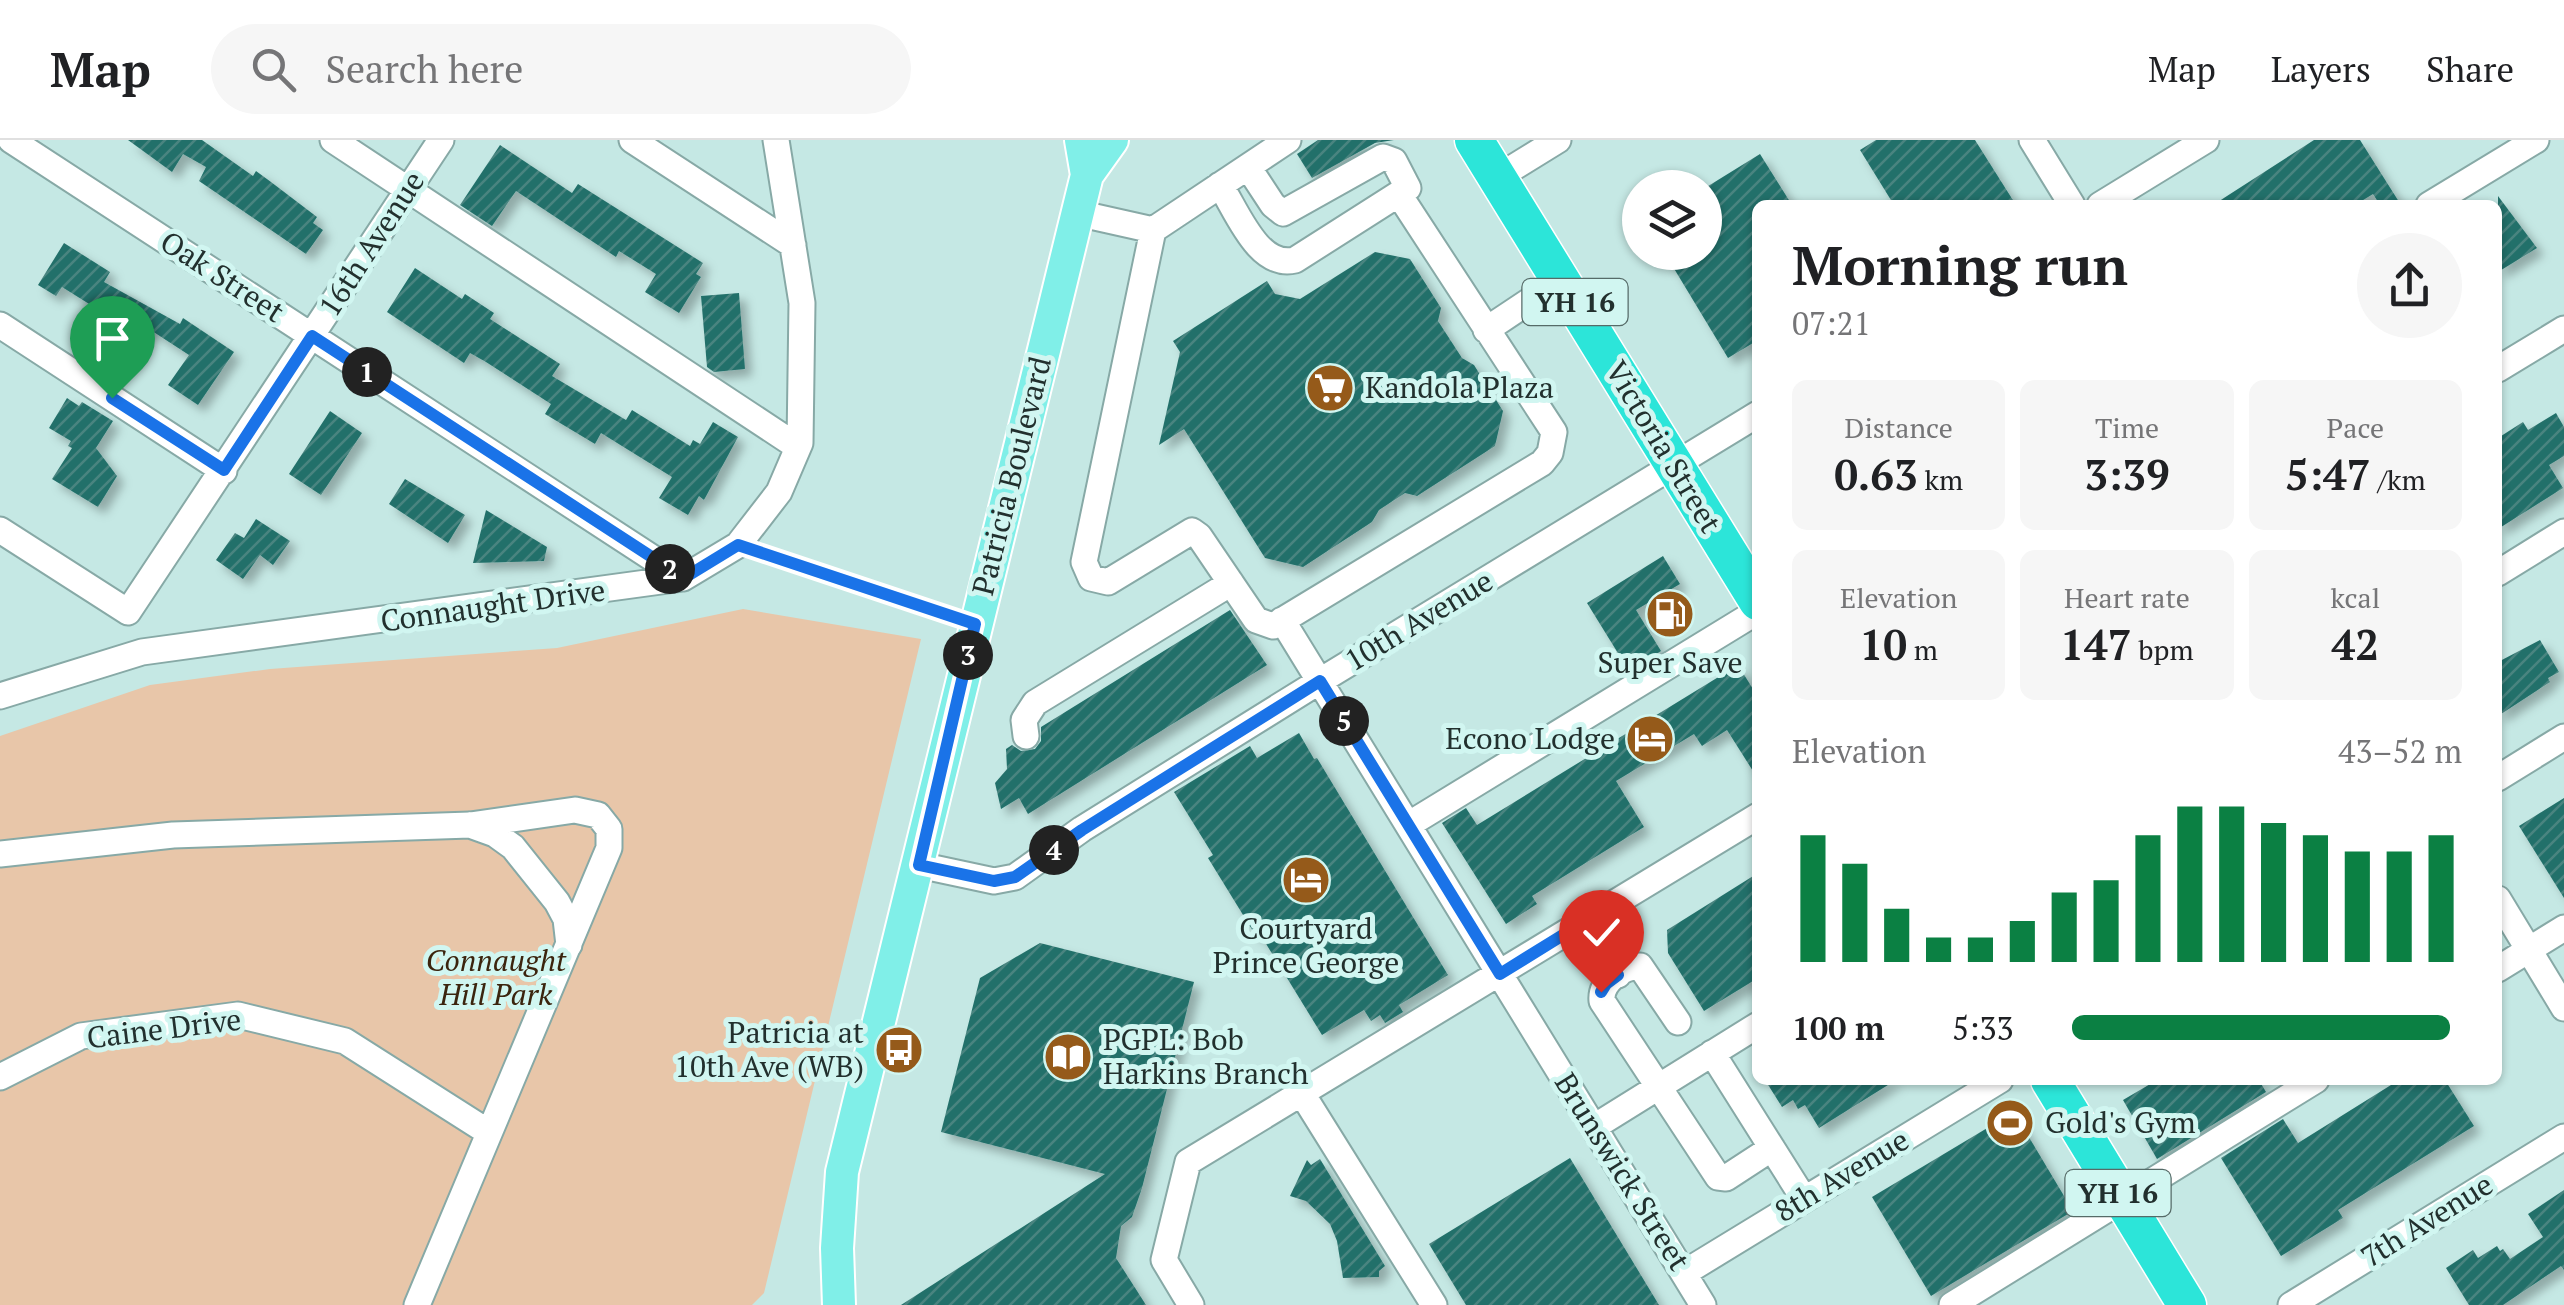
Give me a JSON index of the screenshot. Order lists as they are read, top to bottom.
{
  "streets": {
    "highway": ["YH 16", "Victoria Street"],
    "main road": ["Patricia Boulevard"],
    "street": [
      "16th Avenue",
      "Oak Street",
      "Connaught Drive",
      "10th Avenue",
      "Caine Drive",
      "Brunswick Street",
      "8th Avenue",
      "7th Avenue"
    ]
  },
  "crossings": [
    ["16th Avenue", "Oak Street"],
    ["Oak Street", "Connaught Drive"],
    ["Victoria Street", "10th Avenue"],
    ["Patricia Boulevard", "10th Avenue"],
    ["10th Avenue", "Brunswick Street"],
    ["Brunswick Street", "8th Avenue"]
  ],
  "parks": ["Connaught Hill Park"],
  "places": {
    "supermarket": ["Kandola Plaza"],
    "fuel station": ["Super Save"],
    "hotel": ["Econo Lodge", "Courtyard Prince George"],
    "bus stop": ["Patricia at 10th Ave (WB)"],
    "library": ["PGPL: Bob Harkins Branch"],
    "sports": ["Gold's Gym"]
  },
  "page": {
    "header": "Map",
    "search": "Search here",
    "nav": ["Map", "Layers", "Share"],
    "heading": ["Morning run", "07:21"],
    "pins": [
      "1",
      "2",
      "3",
      "5",
      "4"
    ],
    "stats": [
      ["Distance", "0.63 km"],
      ["Time", "3:39"],
      ["Pace", "5:47 /km"],
      ["Elevation", "10 m"],
      ["Heart rate", "147 bpm"],
      ["kcal", "42"]
    ],
    "chart": ["Elevation", "43–52 m"],
    "list": [
      {
        "name": "100 m",
        "note": "5:33"
      }
    ]
  }
}
